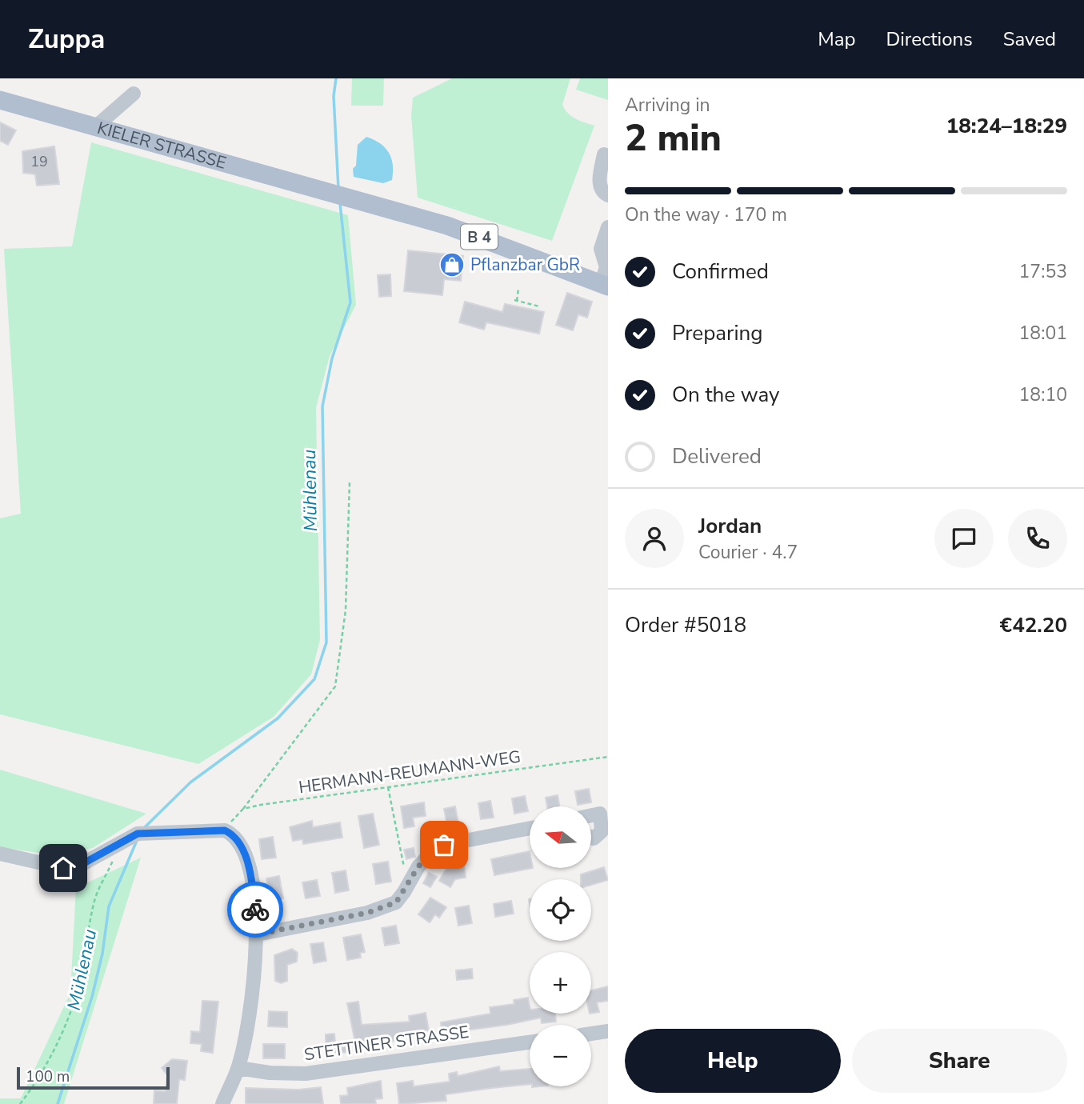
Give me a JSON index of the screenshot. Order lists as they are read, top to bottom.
{
  "streets": {
    "main road": ["KIELER STRASSE", "B 4"],
    "street": ["STETTINER STRASSE"],
    "path": ["HERMANN-REUMANN-WEG"]
  },
  "water": ["Mühlenau"],
  "places": {
    "shop": ["Pflanzbar GbR"]
  },
  "house_numbers": ["19"],
  "scale_bar": "100 m",
  "north": "left",
  "page": {
    "header": "Zuppa",
    "nav": ["Map", "Directions", "Saved"],
    "heading": ["2 min", "Arriving in", "18:24–18:29"],
    "panel": [
      "Jordan",
      "Courier · 4.7",
      "Order #5018",
      "€42.20"
    ],
    "bar": "On the way · 170 m",
    "list": [
      ["Confirmed", "17:53"],
      ["Preparing", "18:01"],
      ["On the way", "18:10"],
      "Delivered"
    ],
    "map_buttons": ["+", "−"],
    "buttons": ["Help", "Share"],
    "scale": "100 m"
  }
}
